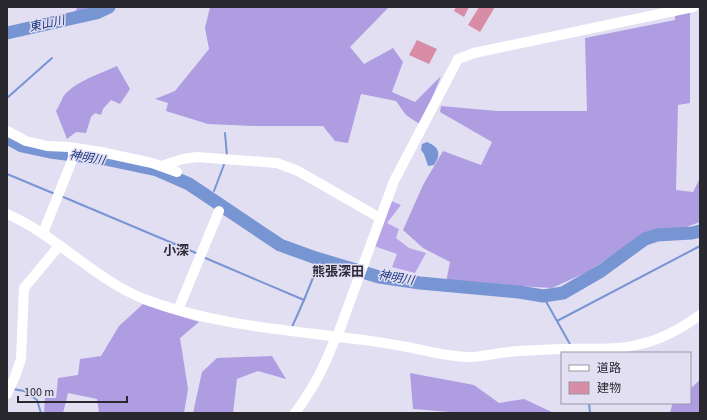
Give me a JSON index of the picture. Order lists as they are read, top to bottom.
{
  "districts": ["小深", "熊張深田"],
  "water": ["東山川", "神明川"],
  "legend": ["道路", "建物"],
  "scale_bar": "100 m"
}
